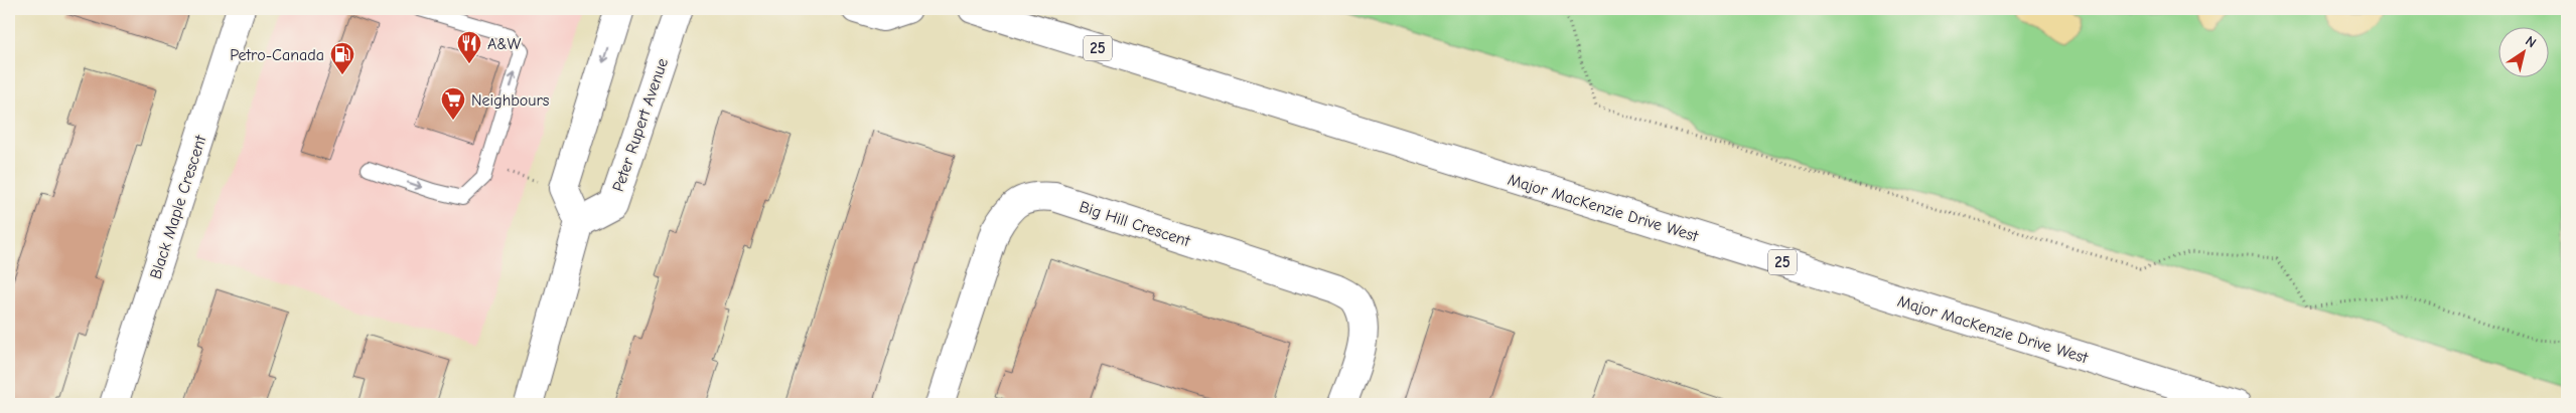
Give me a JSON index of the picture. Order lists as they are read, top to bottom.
{
  "streets": {
    "street": [
      "25",
      "Peter Rupert Avenue",
      "Black Maple Crescent",
      "Major MacKenzie Drive West",
      "Big Hill Crescent"
    ]
  },
  "places": {
    "restaurant": ["A&W"],
    "fuel station": ["Petro-Canada"],
    "supermarket": ["Neighbours"]
  },
  "north": "top right"
}
